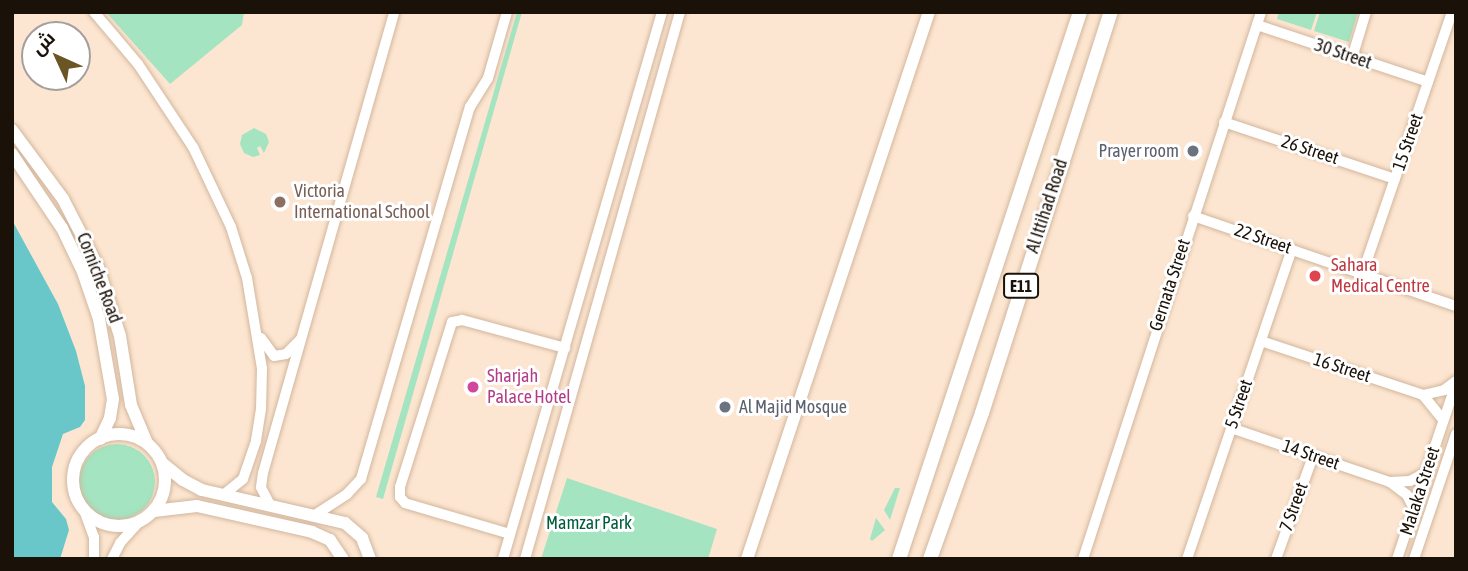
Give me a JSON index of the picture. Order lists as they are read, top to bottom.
{
  "streets": {
    "highway": ["Al Ittihad Road", "E11"],
    "main road": ["Corniche Road"],
    "street": [
      "30 Street",
      "15 Street",
      "26 Street",
      "22 Street",
      "Gernata Street",
      "16 Street",
      "5 Street",
      "14 Street",
      "Malaka Street",
      "7 Street"
    ]
  },
  "crossings": [
    ["30 Street", "15 Street"],
    ["30 Street", "Gernata Street"],
    ["15 Street", "26 Street"],
    ["15 Street", "22 Street"],
    ["26 Street", "Gernata Street"],
    ["22 Street", "Gernata Street"],
    ["22 Street", "5 Street"],
    ["16 Street", "5 Street"],
    ["5 Street", "14 Street"],
    ["14 Street", "7 Street"]
  ],
  "parks": ["Mamzar Park"],
  "places": [
    "Prayer room",
    "Victoria International School",
    "Sahara Medical Centre",
    "Sharjah Palace Hotel",
    "Al Majid Mosque"
  ],
  "north": "top left"
}
